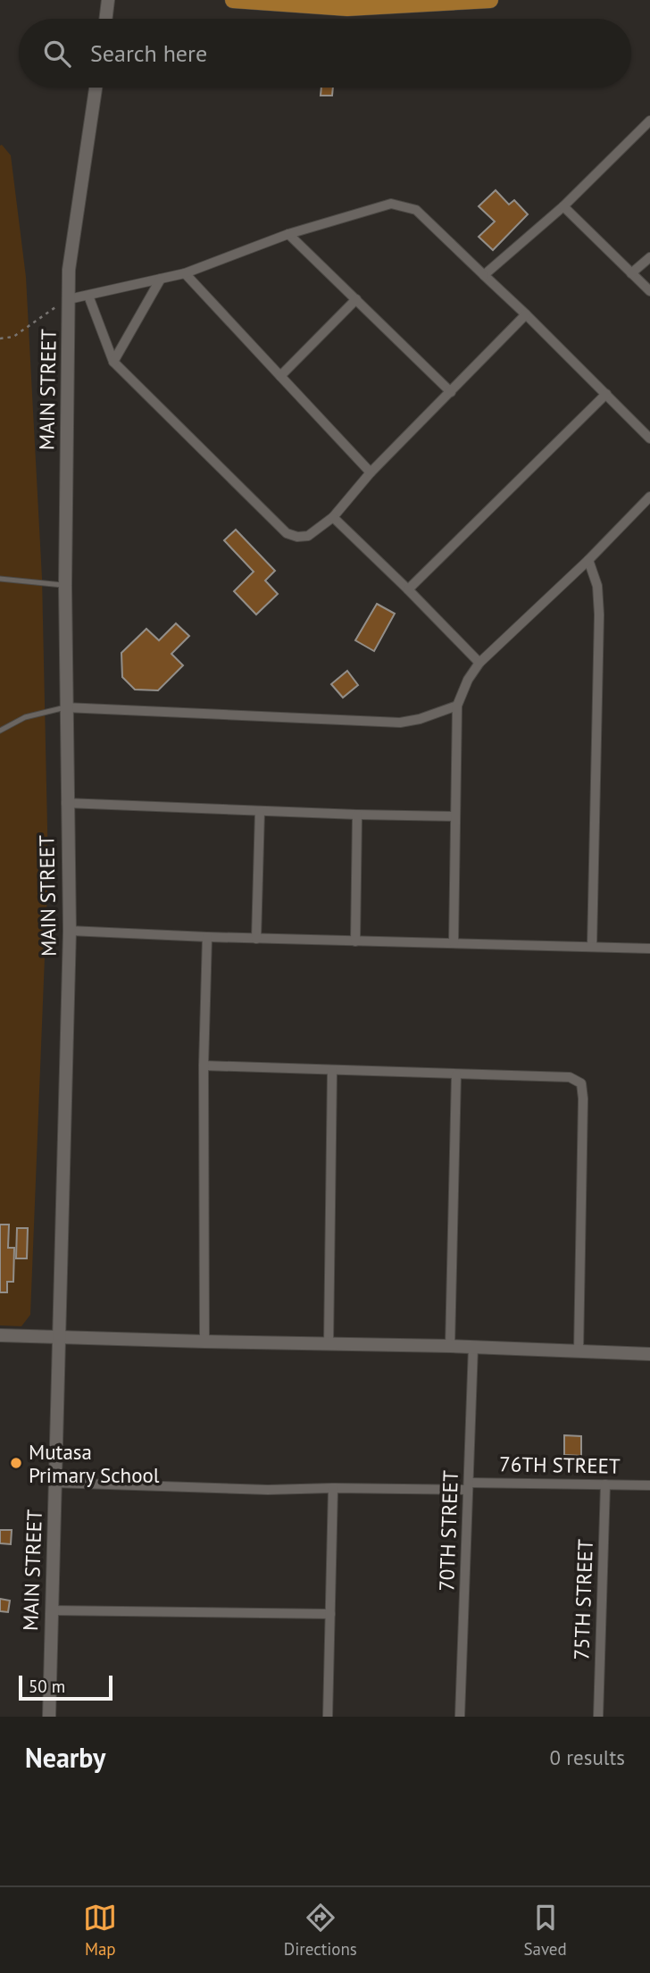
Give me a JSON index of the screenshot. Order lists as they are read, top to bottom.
{
  "streets": {
    "street": [
      "MAIN STREET",
      "76TH STREET",
      "70TH STREET",
      "75TH STREET"
    ]
  },
  "crossings": [
    ["MAIN STREET", "76TH STREET"],
    ["76TH STREET", "70TH STREET"],
    ["76TH STREET", "75TH STREET"]
  ],
  "places": ["Mutasa Primary School"],
  "scale_bar": "50 m",
  "page": {
    "search": "Search here",
    "scale": "50 m",
    "heading": ["Nearby", "0 results"],
    "nav": ["Map", "Directions", "Saved"]
  }
}
